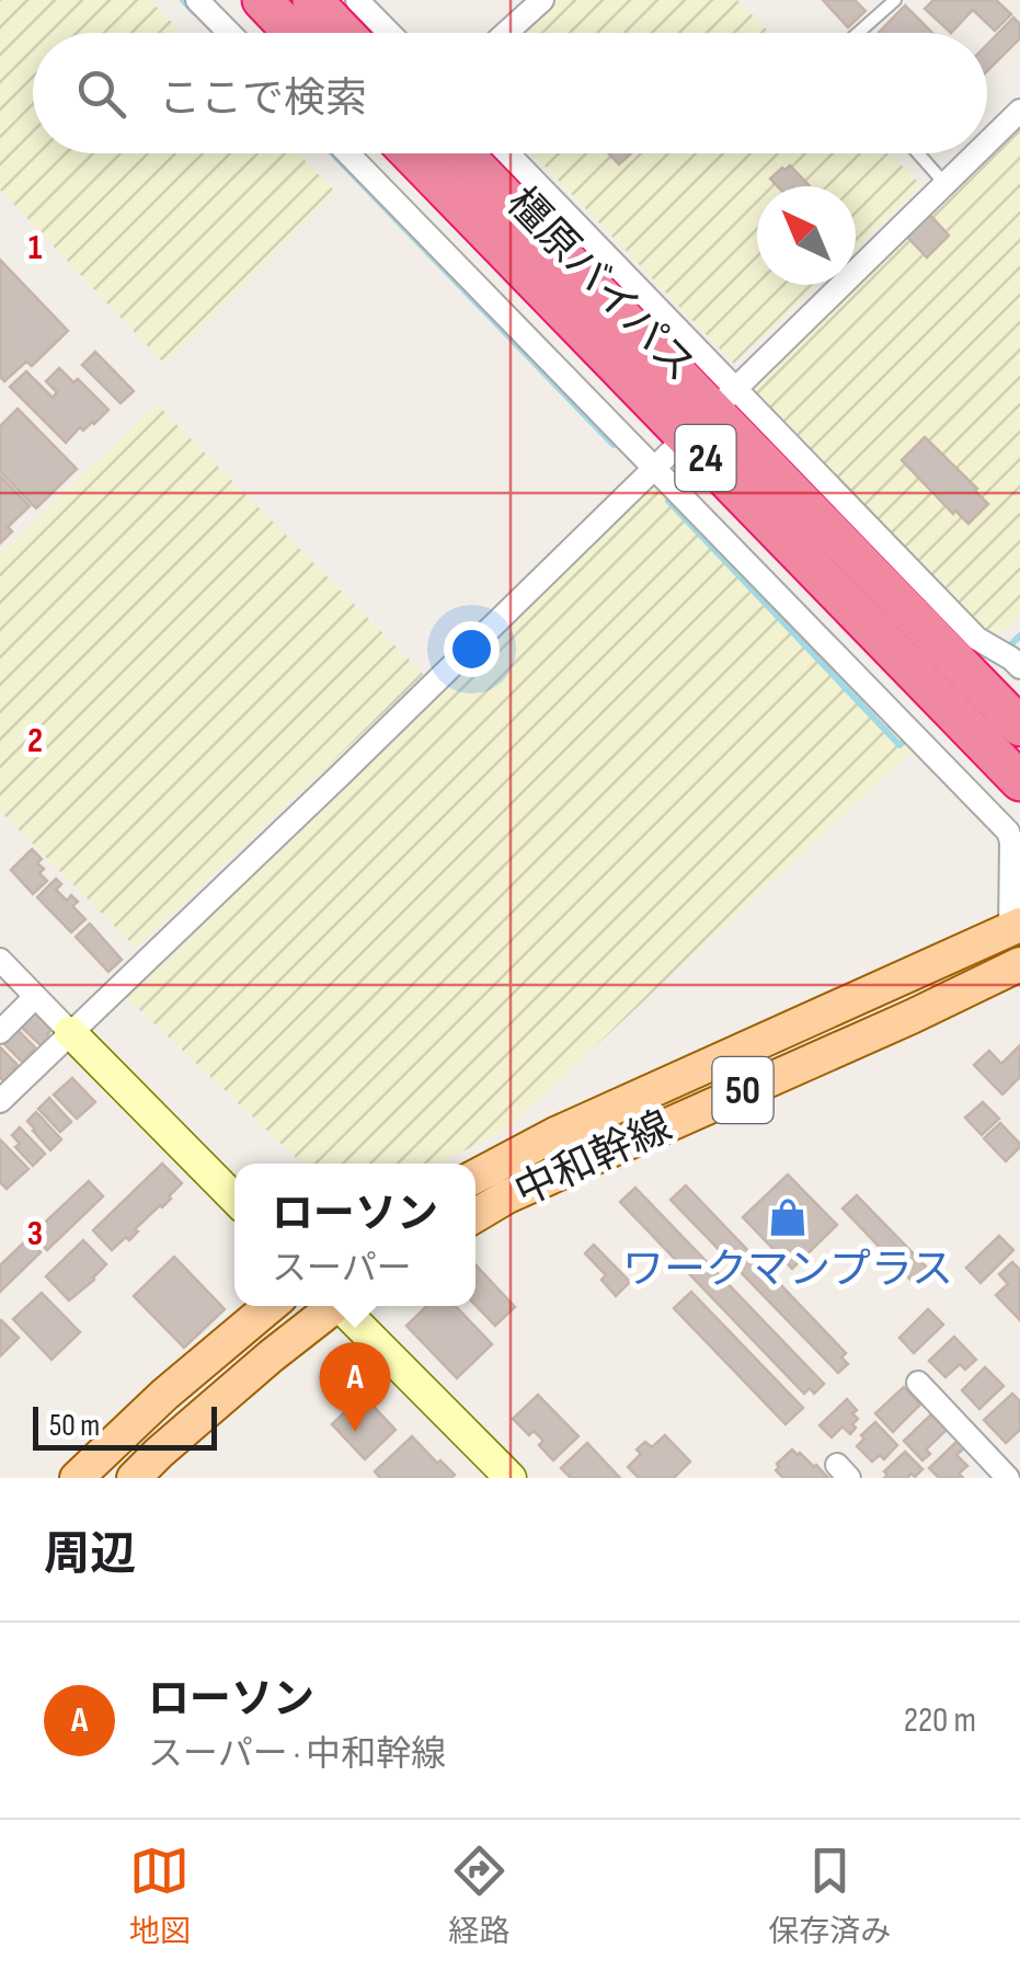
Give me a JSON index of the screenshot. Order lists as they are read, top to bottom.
{
  "streets": {
    "highway": ["橿原バイパス", "24"],
    "main road": ["50", "中和幹線"]
  },
  "places": {
    "shop": ["ワークマンプラス"]
  },
  "scale_bar": "50 m",
  "north": "top left",
  "page": {
    "search": "ここで検索",
    "popup": ["ローソン", "スーパー"],
    "pins": "A",
    "scale": "50 m",
    "heading": "周辺",
    "list": [
      {
        "mark": "A",
        "name": "ローソン",
        "note": "スーパー · 中和幹線",
        "value": "220 m"
      }
    ],
    "nav": ["地図", "経路", "保存済み"]
  },
  "grid": {
    "rows": ["1", "2", "3"]
  }
}
